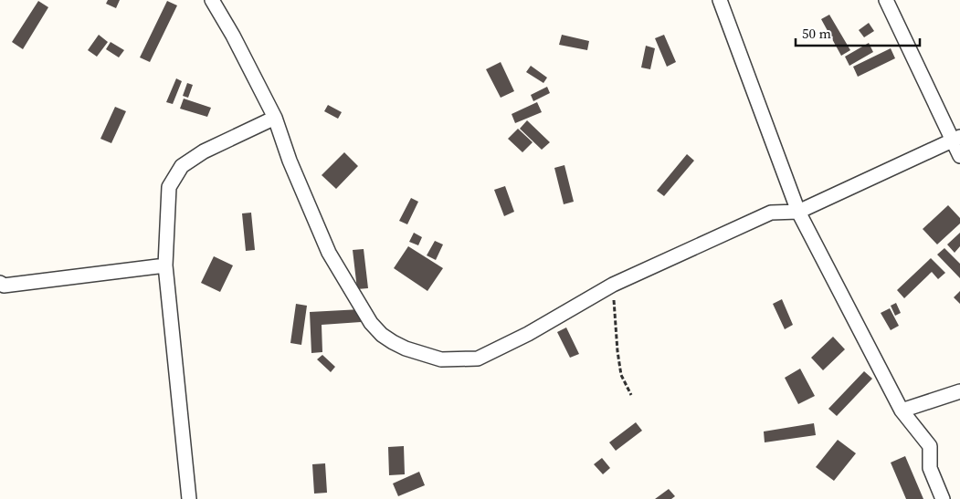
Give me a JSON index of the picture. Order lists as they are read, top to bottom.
{
  "scale_bar": "50 m"
}
